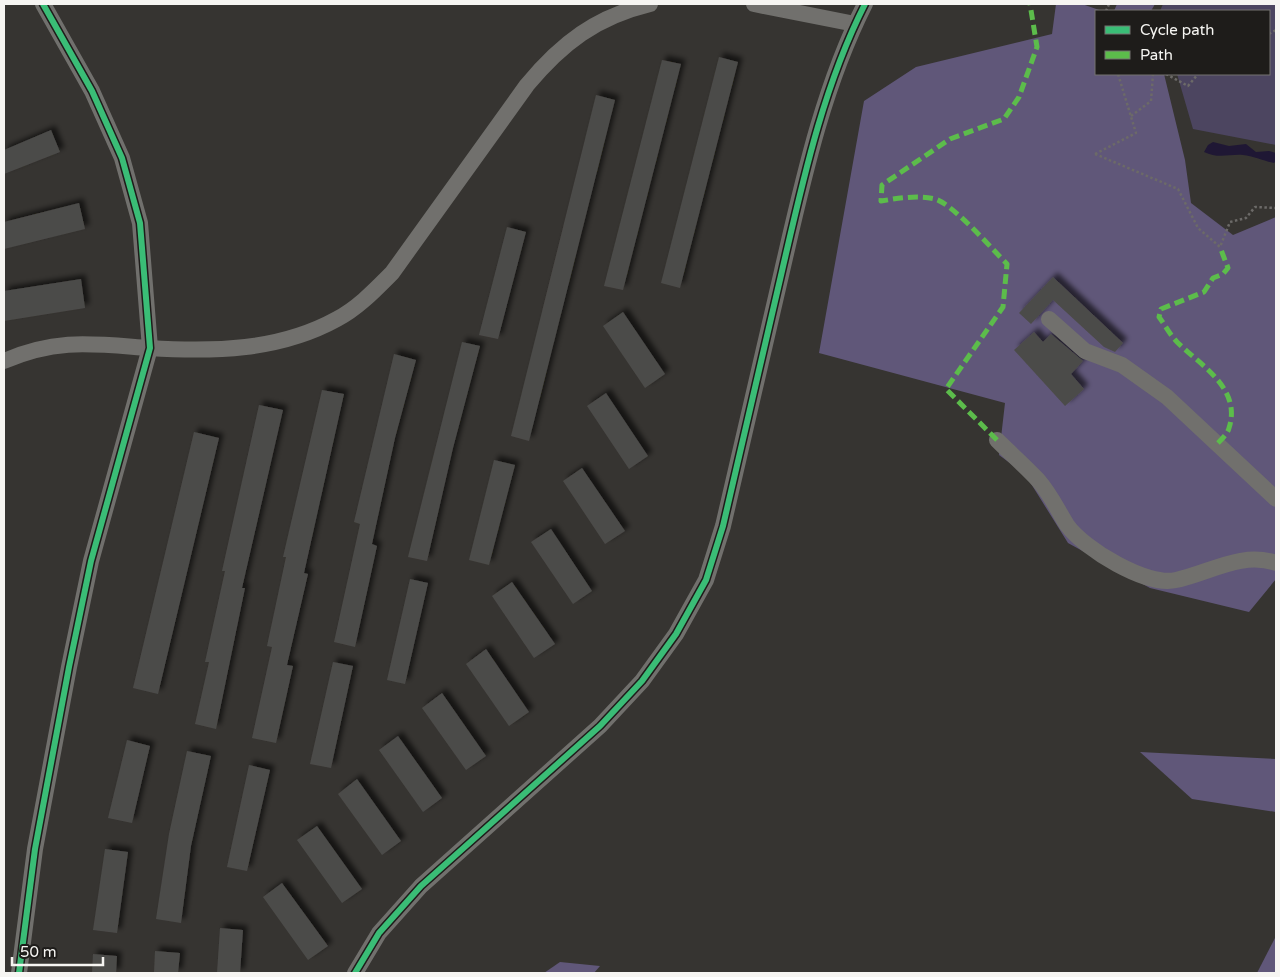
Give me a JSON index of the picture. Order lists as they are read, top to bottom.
{
  "legend": ["Cycle path", "Path"],
  "scale_bar": "50 m"
}
